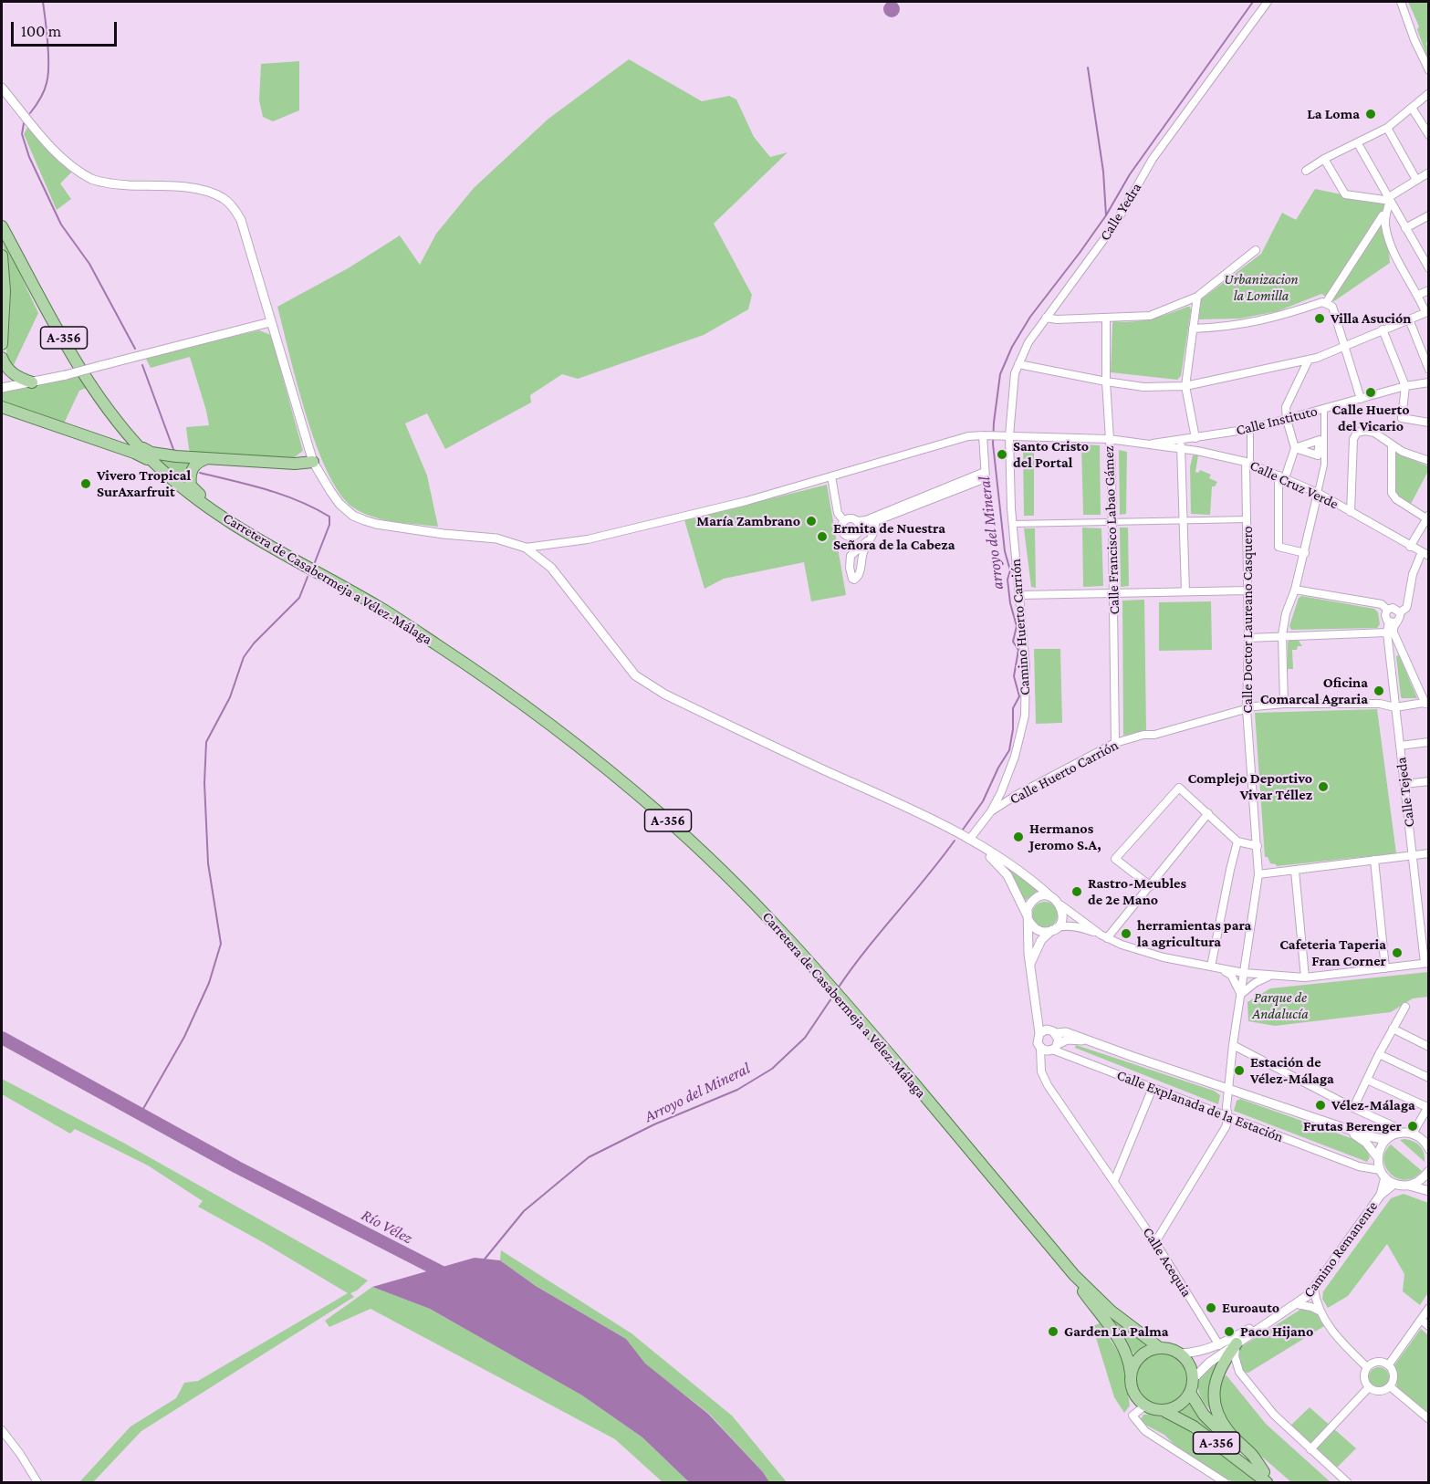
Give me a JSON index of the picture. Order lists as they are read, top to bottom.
{
  "streets": {
    "main road": ["A-356", "Carretera de Casabermeja a Vélez-Málaga"],
    "street": [
      "Calle Yedra",
      "Calle Instituto",
      "Calle Cruz Verde",
      "Calle Francisco Labao Gámez",
      "Calle Doctor Laureano Casquero",
      "Camino Huerto Carrión",
      "Calle Huerto Carrión",
      "Calle Tejeda",
      "Calle Explanada de la Estación",
      "Camino Remanente",
      "Calle Acequia"
    ]
  },
  "crossings": [
    ["Calle Yedra", "Calle Cruz Verde"],
    ["Calle Yedra", "Camino Huerto Carrión"],
    ["A-356", "Carretera de Casabermeja a Vélez-Málaga"],
    ["A-356", "Camino Remanente"],
    ["Calle Instituto", "Calle Cruz Verde"],
    ["Calle Cruz Verde", "Calle Francisco Labao Gámez"],
    ["Calle Cruz Verde", "Calle Doctor Laureano Casquero"],
    ["Calle Cruz Verde", "Camino Huerto Carrión"],
    ["Calle Francisco Labao Gámez", "Calle Huerto Carrión"],
    ["Carretera de Casabermeja a Vélez-Málaga", "Camino Remanente"],
    ["Calle Doctor Laureano Casquero", "Calle Huerto Carrión"],
    ["Calle Doctor Laureano Casquero", "Calle Explanada de la Estación"],
    ["Camino Huerto Carrión", "Calle Huerto Carrión"],
    ["Calle Huerto Carrión", "Calle Tejeda"],
    ["Calle Explanada de la Estación", "Camino Remanente"],
    ["Calle Explanada de la Estación", "Calle Acequia"]
  ],
  "water": ["arroyo del Mineral", "Arroyo del Mineral", "Río Vélez"],
  "parks": ["Urbanizacion la Lomilla", "Parque de Andalucía"],
  "places": [
    "La Loma",
    "Villa Asución",
    "Calle Huerto del Vicario",
    "Santo Cristo del Portal",
    "Vivero Tropical SurAxarfruit",
    "María Zambrano",
    "Ermita de Nuestra Señora de la Cabeza",
    "Oficina Comarcal Agraria",
    "Complejo Deportivo Vivar Téllez",
    "Hermanos Jeromo S.A,",
    "Rastro-Meubles de 2e Mano",
    "herramientas para la agricultura",
    "Cafeteria Taperia Fran Corner",
    "Estación de Vélez-Málaga",
    "Vélez-Málaga",
    "Frutas Berenger",
    "Euroauto",
    "Garden La Palma",
    "Paco Hijano"
  ],
  "scale_bar": "100 m"
}
